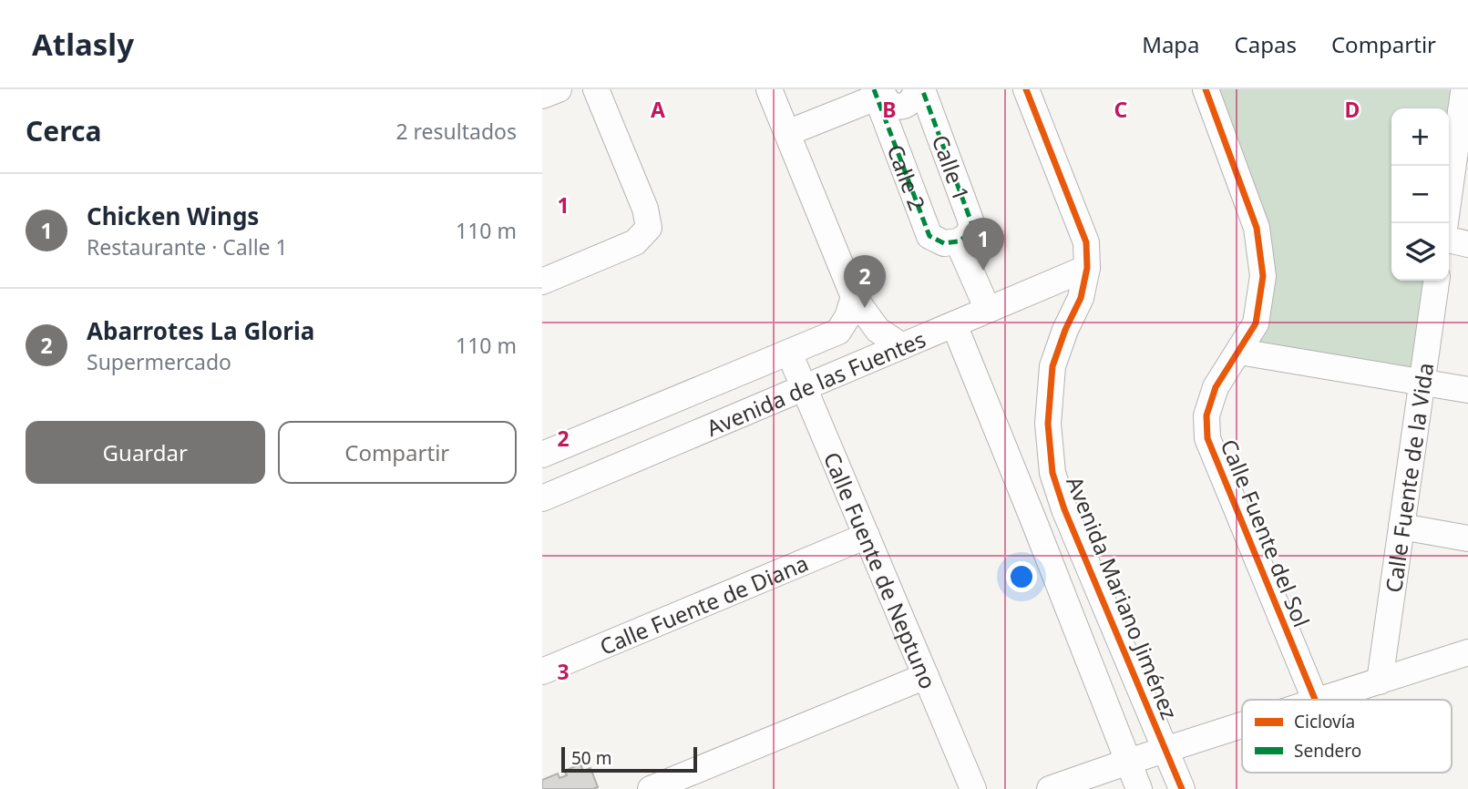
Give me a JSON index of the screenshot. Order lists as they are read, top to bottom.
{
  "streets": {
    "street": [
      "Calle 1",
      "Calle 2",
      "Avenida de las Fuentes",
      "Calle Fuente de la Vida",
      "Calle Fuente del Sol",
      "Calle Fuente de Neptuno",
      "Avenida Mariano Jiménez",
      "Calle Fuente de Diana"
    ]
  },
  "crossings": [
    ["Calle 1", "Calle 2"],
    ["Avenida de las Fuentes", "Calle Fuente de Neptuno"],
    ["Avenida de las Fuentes", "Avenida Mariano Jiménez"],
    ["Calle Fuente de Neptuno", "Calle Fuente de Diana"]
  ],
  "legend": ["Ciclovía", "Sendero"],
  "scale_bar": "50 m",
  "page": {
    "header": "Atlasly",
    "nav": ["Mapa", "Capas", "Compartir"],
    "heading": ["Cerca", "2 resultados"],
    "map_buttons": ["+", "−"],
    "list": [
      {
        "mark": "1",
        "name": "Chicken Wings",
        "note": "Restaurante · Calle 1",
        "value": "110 m"
      },
      {
        "mark": "2",
        "name": "Abarrotes La Gloria",
        "note": "Supermercado",
        "value": "110 m"
      }
    ],
    "pins": ["1", "2"],
    "buttons": ["Guardar", "Compartir"],
    "scale": "50 m"
  },
  "grid": {
    "columns": [
      "A",
      "B",
      "C",
      "D"
    ],
    "rows": ["1", "2", "3"]
  }
}
